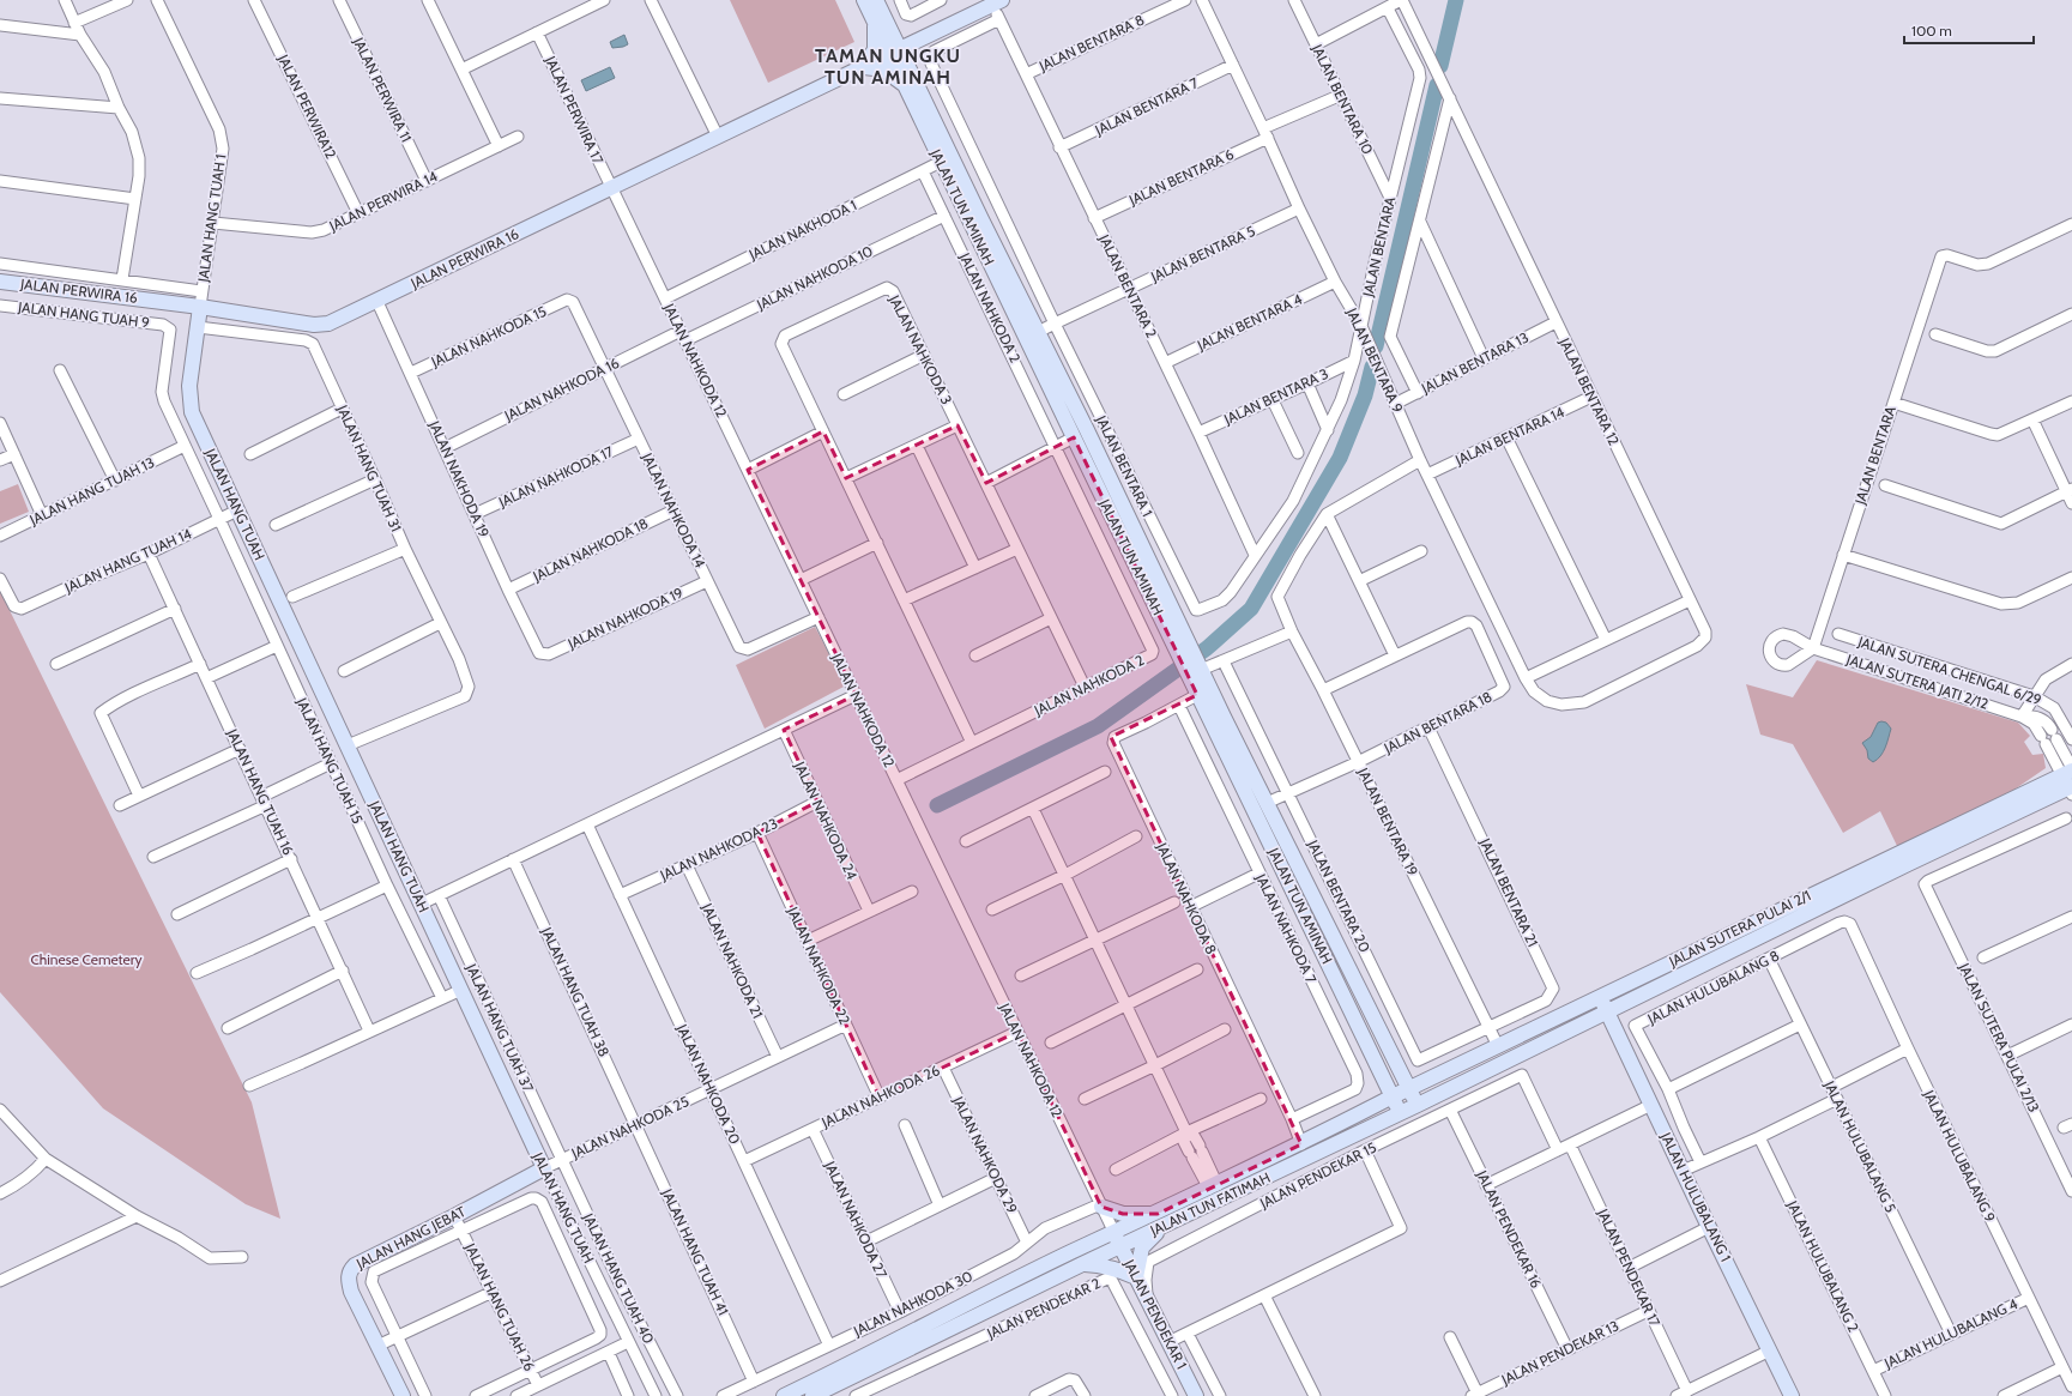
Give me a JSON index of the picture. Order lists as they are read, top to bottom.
{
  "streets": {
    "main road": [
      "JALAN TUN AMINAH",
      "JALAN PERWIRA 16",
      "JALAN HANG TUAH",
      "JALAN SUTERA PULAI 2/1",
      "JALAN HULUBALANG 1",
      "JALAN TUN FATIMAH",
      "JALAN HANG JEBAT",
      "JALAN PENDEKAR 1"
    ],
    "street": [
      "JALAN BENTARA 8",
      "JALAN PERWIRA 11",
      "JALAN BENTARA 10",
      "JALAN PERWIRA12",
      "JALAN BENTARA 7",
      "JALAN PERWIRA 17",
      "JALAN BENTARA 6",
      "JALAN PERWIRA 14",
      "JALAN HANG TUAH 1",
      "JALAN NAKHODA 1",
      "JALAN BENTARA",
      "JALAN BENTARA 5",
      "JALAN NAHKODA 10",
      "JALAN BENTARA 2",
      "JALAN NAHKODA 2",
      "JALAN HANG TUAH 9",
      "JALAN BENTARA 4",
      "JALAN NAHKODA 15",
      "JALAN NAHKODA 3",
      "JALAN NAHKODA 12",
      "JALAN BENTARA 9",
      "JALAN BENTARA 13",
      "JALAN NAHKODA 16",
      "JALAN BENTARA 12",
      "JALAN BENTARA 3",
      "JALAN BENTARA 14",
      "JALAN BENTARA 1",
      "JALAN HANG TUAH 31",
      "JALAN NAHKODA 17",
      "JALAN NAKHODA 19",
      "JALAN HANG TUAH 13",
      "JALAN NAHKODA 14",
      "JALAN NAHKODA 18",
      "JALAN HANG TUAH 14",
      "JALAN NAHKODA 19",
      "JALAN SUTERA CHENGAL 6/29",
      "JALAN SUTERA JATI 2/12",
      "JALAN BENTARA 18",
      "JALAN HANG TUAH 15",
      "JALAN HANG TUAH 16",
      "JALAN NAHKODA 24",
      "JALAN BENTARA 19",
      "JALAN NAHKODA 23",
      "JALAN BENTARA 21",
      "JALAN BENTARA 20",
      "JALAN NAHKODA 8",
      "JALAN NAHKODA 7",
      "JALAN NAHKODA 21",
      "JALAN NAHKODA 22",
      "JALAN HULUBALANG 8",
      "JALAN HANG TUAH 38",
      "JALAN HANG TUAH 37",
      "JALAN SUTERA PULAI 2/13",
      "JALAN NAHKODA 20",
      "JALAN NAHKODA 26",
      "JALAN NAHKODA 25",
      "JALAN HULUBALANG 5",
      "JALAN NAHKODA 29",
      "JALAN HULUBALANG 9",
      "JALAN PENDEKAR 15",
      "JALAN NAHKODA 27",
      "JALAN PENDEKAR 16",
      "JALAN HANG TUAH 41",
      "JALAN HULUBALANG 2",
      "JALAN PENDEKAR 17",
      "JALAN HANG TUAH 40",
      "JALAN NAHKODA 30",
      "JALAN HANG TUAH 26",
      "JALAN PENDEKAR 2",
      "JALAN HULUBALANG 4",
      "JALAN PENDEKAR 13"
    ]
  },
  "crossings": [
    ["JALAN BENTARA 8", "JALAN BENTARA 2"],
    ["JALAN PERWIRA 11", "JALAN PERWIRA 14"],
    ["JALAN BENTARA 10", "JALAN BENTARA 6"],
    ["JALAN BENTARA 10", "JALAN BENTARA"],
    ["JALAN PERWIRA12", "JALAN PERWIRA 14"],
    ["JALAN BENTARA 7", "JALAN BENTARA 2"],
    ["JALAN BENTARA 7", "JALAN BENTARA 9"],
    ["JALAN PERWIRA 17", "JALAN PERWIRA 16"],
    ["JALAN PERWIRA 17", "JALAN NAHKODA 12"],
    ["JALAN BENTARA 6", "JALAN BENTARA 2"],
    ["JALAN BENTARA 6", "JALAN BENTARA 9"],
    ["JALAN PERWIRA 14", "JALAN HANG TUAH 1"],
    ["JALAN TUN AMINAH", "JALAN NAKHODA 1"],
    ["JALAN TUN AMINAH", "JALAN PERWIRA 16"],
    ["JALAN TUN AMINAH", "JALAN BENTARA 18"],
    ["JALAN TUN AMINAH", "JALAN NAHKODA 8"],
    ["JALAN TUN AMINAH", "JALAN SUTERA PULAI 2/1"],
    ["JALAN TUN AMINAH", "JALAN TUN FATIMAH"],
    ["JALAN HANG TUAH 1", "JALAN PERWIRA 16"],
    ["JALAN HANG TUAH 1", "JALAN HANG TUAH"],
    ["JALAN NAKHODA 1", "JALAN NAHKODA 2"],
    ["JALAN NAKHODA 1", "JALAN NAHKODA 12"],
    ["JALAN BENTARA", "JALAN BENTARA 2"],
    ["JALAN BENTARA", "JALAN BENTARA 9"],
    ["JALAN BENTARA", "JALAN BENTARA 3"],
    ["JALAN BENTARA", "JALAN BENTARA 1"],
    ["JALAN BENTARA", "JALAN SUTERA JATI 2/12"],
    ["JALAN BENTARA 5", "JALAN BENTARA 2"],
    ["JALAN BENTARA 5", "JALAN BENTARA 9"],
    ["JALAN BENTARA 5", "JALAN BENTARA 1"],
    ["JALAN PERWIRA 16", "JALAN BENTARA 2"],
    ["JALAN PERWIRA 16", "JALAN NAHKODA 12"],
    ["JALAN PERWIRA 16", "JALAN NAKHODA 19"],
    ["JALAN PERWIRA 16", "JALAN HANG TUAH"],
    ["JALAN NAHKODA 10", "JALAN NAHKODA 2"],
    ["JALAN NAHKODA 10", "JALAN NAHKODA 12"],
    ["JALAN NAHKODA 10", "JALAN NAHKODA 16"],
    ["JALAN BENTARA 2", "JALAN BENTARA 4"],
    ["JALAN BENTARA 2", "JALAN BENTARA 3"],
    ["JALAN BENTARA 2", "JALAN BENTARA 1"],
    ["JALAN NAHKODA 2", "JALAN NAHKODA 3"],
    ["JALAN NAHKODA 2", "JALAN NAHKODA 12"],
    ["JALAN HANG TUAH 9", "JALAN HANG TUAH 15"],
    ["JALAN BENTARA 4", "JALAN BENTARA 9"],
    ["JALAN NAHKODA 15", "JALAN NAKHODA 19"],
    ["JALAN NAHKODA 15", "JALAN NAHKODA 14"],
    ["JALAN NAHKODA 12", "JALAN NAHKODA 16"],
    ["JALAN NAHKODA 12", "JALAN NAHKODA 14"],
    ["JALAN NAHKODA 12", "JALAN NAHKODA 26"],
    ["JALAN NAHKODA 12", "JALAN TUN FATIMAH"],
    ["JALAN NAHKODA 12", "JALAN NAHKODA 30"],
    ["JALAN NAHKODA 12", "JALAN PENDEKAR 1"],
    ["JALAN BENTARA 9", "JALAN BENTARA 13"],
    ["JALAN BENTARA 9", "JALAN BENTARA 12"],
    ["JALAN BENTARA 9", "JALAN BENTARA 14"],
    ["JALAN BENTARA 13", "JALAN BENTARA 12"],
    ["JALAN NAHKODA 16", "JALAN NAKHODA 19"],
    ["JALAN NAHKODA 16", "JALAN NAHKODA 14"],
    ["JALAN BENTARA 12", "JALAN BENTARA 14"],
    ["JALAN HANG TUAH 31", "JALAN HANG TUAH"],
    ["JALAN NAHKODA 17", "JALAN NAKHODA 19"],
    ["JALAN NAHKODA 17", "JALAN NAHKODA 14"],
    ["JALAN NAKHODA 19", "JALAN NAHKODA 18"],
    ["JALAN NAKHODA 19", "JALAN NAHKODA 19"],
    ["JALAN HANG TUAH 13", "JALAN HANG TUAH 15"],
    ["JALAN HANG TUAH", "JALAN HANG TUAH 14"],
    ["JALAN HANG TUAH", "JALAN NAHKODA 25"],
    ["JALAN HANG TUAH", "JALAN HANG JEBAT"],
    ["JALAN NAHKODA 14", "JALAN NAHKODA 18"],
    ["JALAN NAHKODA 14", "JALAN NAHKODA 19"],
    ["JALAN HANG TUAH 14", "JALAN HANG TUAH 15"],
    ["JALAN HANG TUAH 14", "JALAN HANG TUAH 16"],
    ["JALAN SUTERA JATI 2/12", "JALAN SUTERA PULAI 2/1"],
    ["JALAN SUTERA JATI 2/12", "JALAN TUN FATIMAH"],
    ["JALAN BENTARA 18", "JALAN BENTARA 19"],
    ["JALAN BENTARA 18", "JALAN BENTARA 21"],
    ["JALAN BENTARA 18", "JALAN BENTARA 20"],
    ["JALAN NAHKODA 24", "JALAN NAHKODA 23"],
    ["JALAN BENTARA 19", "JALAN BENTARA 21"],
    ["JALAN BENTARA 19", "JALAN BENTARA 20"],
    ["JALAN BENTARA 19", "JALAN SUTERA PULAI 2/1"],
    ["JALAN NAHKODA 23", "JALAN NAHKODA 21"],
    ["JALAN NAHKODA 23", "JALAN NAHKODA 22"],
    ["JALAN NAHKODA 23", "JALAN NAHKODA 20"],
    ["JALAN BENTARA 21", "JALAN BENTARA 20"],
    ["JALAN NAHKODA 8", "JALAN NAHKODA 7"],
    ["JALAN NAHKODA 8", "JALAN TUN FATIMAH"],
    ["JALAN SUTERA PULAI 2/1", "JALAN HULUBALANG 1"],
    ["JALAN SUTERA PULAI 2/1", "JALAN TUN FATIMAH"],
    ["JALAN NAHKODA 21", "JALAN NAHKODA 25"],
    ["JALAN NAHKODA 22", "JALAN NAHKODA 26"],
    ["JALAN NAHKODA 22", "JALAN NAHKODA 25"],
    ["JALAN HULUBALANG 8", "JALAN HULUBALANG 5"],
    ["JALAN HULUBALANG 8", "JALAN HULUBALANG 9"],
    ["JALAN HANG TUAH 38", "JALAN NAHKODA 25"],
    ["JALAN HANG TUAH 38", "JALAN HANG TUAH 41"],
    ["JALAN HANG TUAH 37", "JALAN NAHKODA 25"],
    ["JALAN HANG TUAH 37", "JALAN HANG TUAH 40"],
    ["JALAN NAHKODA 20", "JALAN NAHKODA 26"],
    ["JALAN NAHKODA 20", "JALAN NAHKODA 25"],
    ["JALAN NAHKODA 20", "JALAN NAHKODA 30"],
    ["JALAN NAHKODA 26", "JALAN NAHKODA 29"],
    ["JALAN NAHKODA 26", "JALAN NAHKODA 27"],
    ["JALAN NAHKODA 25", "JALAN HANG JEBAT"],
    ["JALAN NAHKODA 25", "JALAN HANG TUAH 41"],
    ["JALAN NAHKODA 25", "JALAN HANG TUAH 40"],
    ["JALAN HULUBALANG 5", "JALAN HULUBALANG 4"],
    ["JALAN NAHKODA 29", "JALAN NAHKODA 30"],
    ["JALAN HULUBALANG 9", "JALAN HULUBALANG 4"],
    ["JALAN PENDEKAR 15", "JALAN PENDEKAR 16"],
    ["JALAN PENDEKAR 15", "JALAN PENDEKAR 1"],
    ["JALAN HULUBALANG 1", "JALAN TUN FATIMAH"],
    ["JALAN TUN FATIMAH", "JALAN PENDEKAR 1"],
    ["JALAN NAHKODA 27", "JALAN NAHKODA 30"],
    ["JALAN PENDEKAR 16", "JALAN PENDEKAR 13"],
    ["JALAN HANG JEBAT", "JALAN HANG TUAH 26"],
    ["JALAN HANG TUAH 41", "JALAN NAHKODA 30"],
    ["JALAN HULUBALANG 2", "JALAN HULUBALANG 4"],
    ["JALAN PENDEKAR 17", "JALAN PENDEKAR 13"]
  ],
  "districts": ["TAMAN UNGKU TUN AMINAH"],
  "parks": ["Chinese Cemetery"],
  "scale_bar": "100 m"
}
